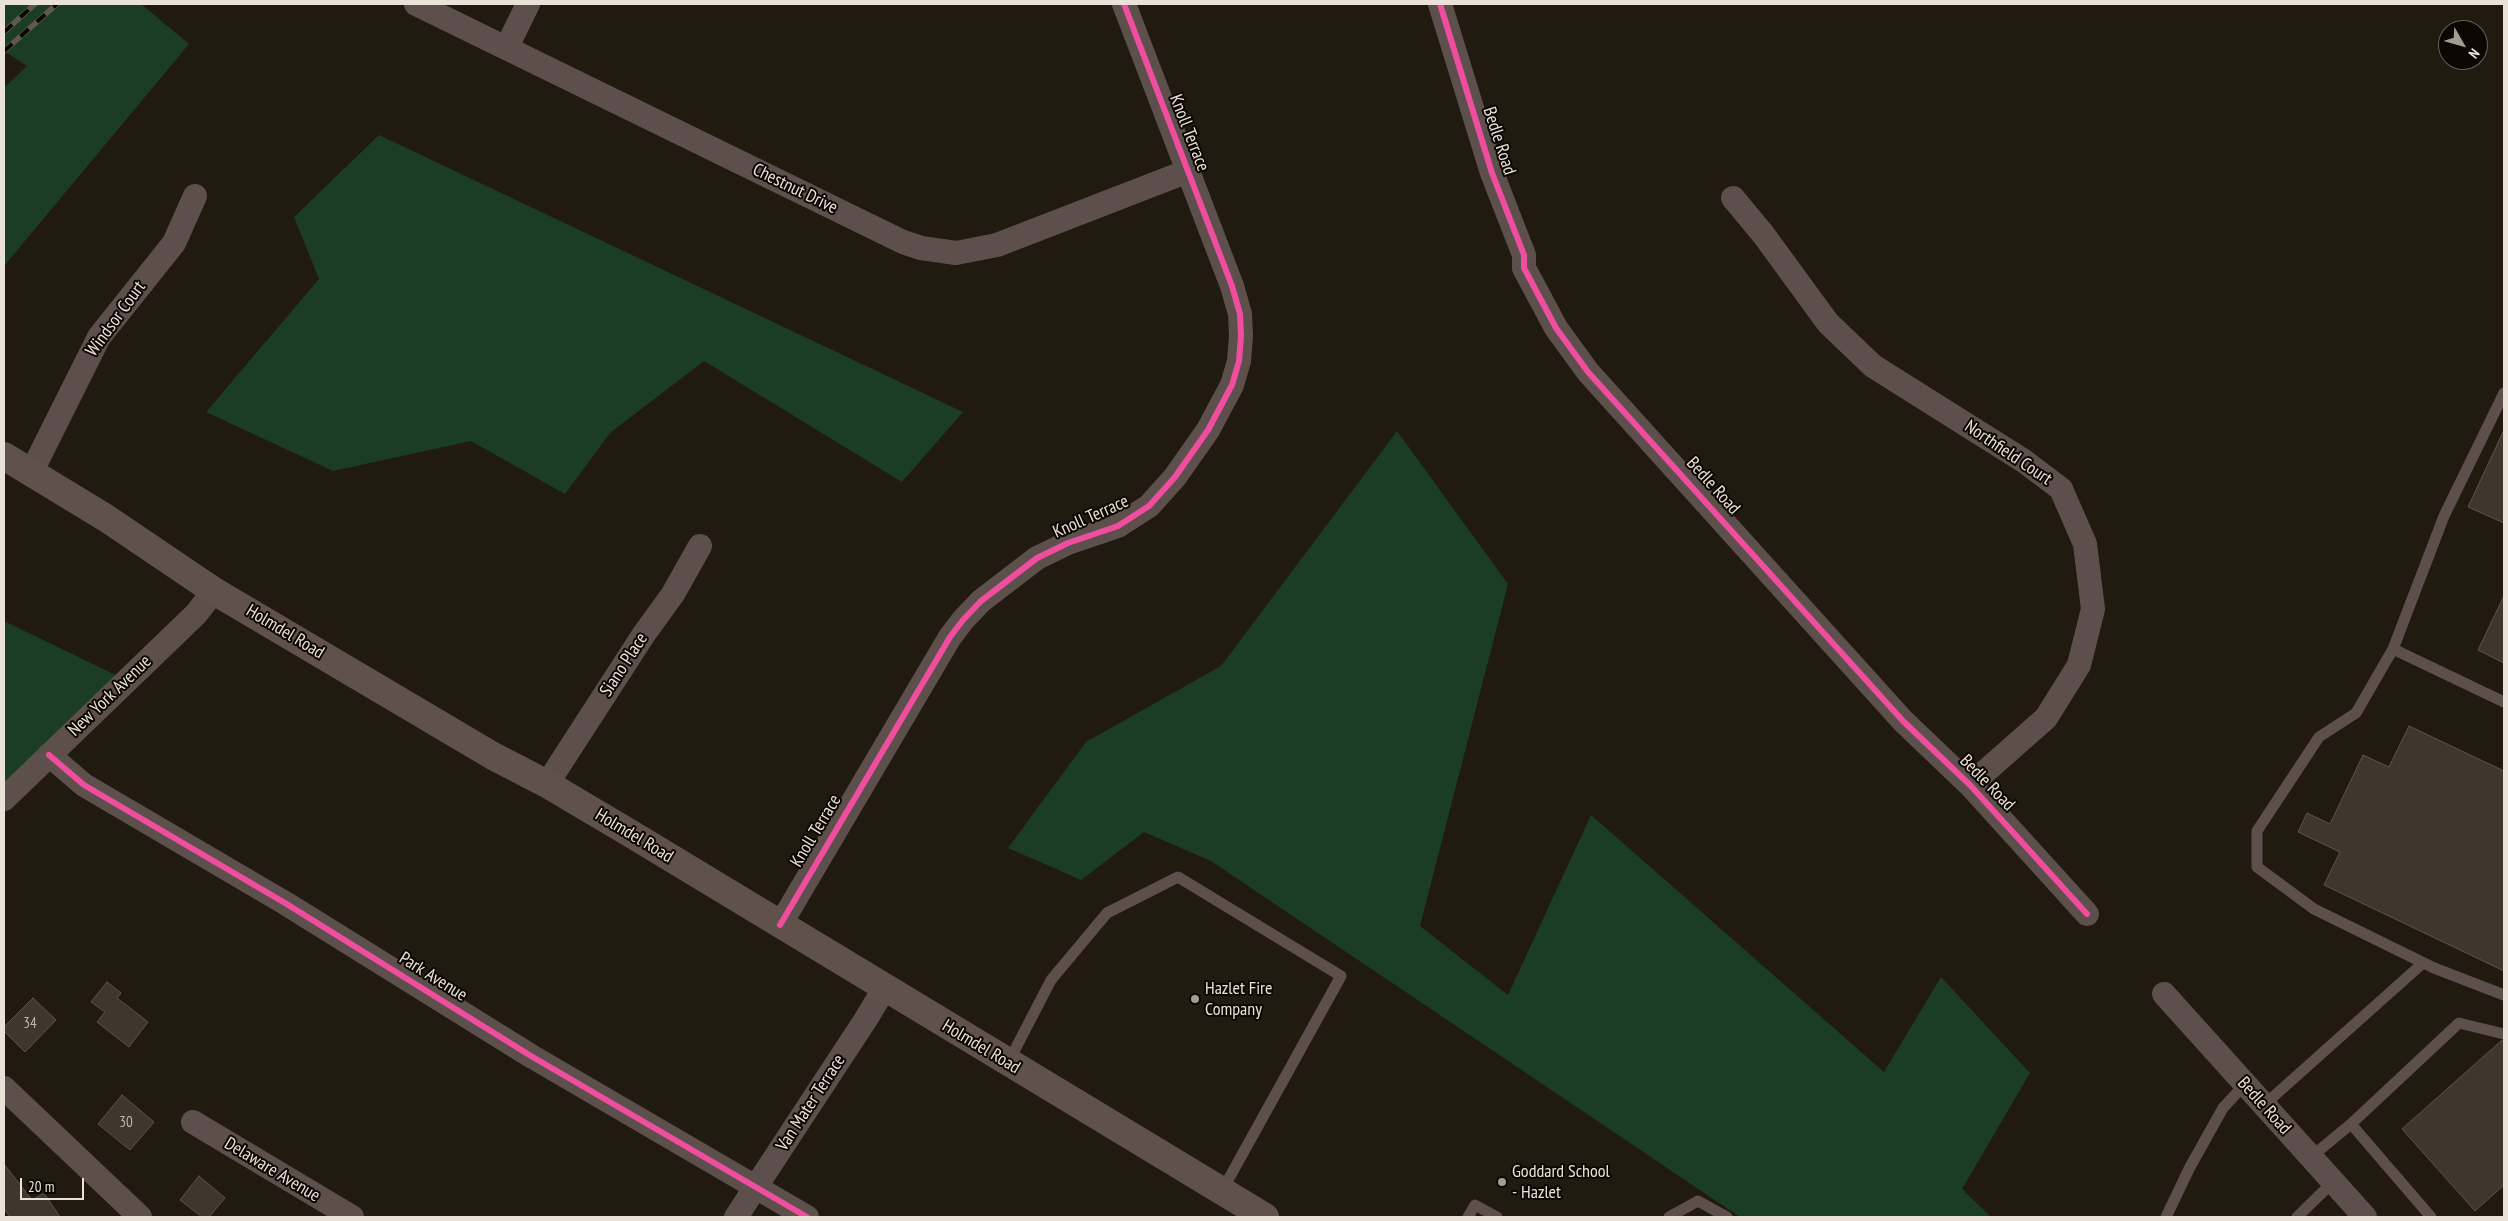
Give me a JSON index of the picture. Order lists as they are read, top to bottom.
{
  "streets": {
    "main road": ["Holmdel Road"],
    "street": [
      "Knoll Terrace",
      "Bedle Road",
      "Chestnut Drive",
      "Windsor Court",
      "Northfield Court",
      "Siano Place",
      "New York Avenue",
      "Park Avenue",
      "Van Mater Terrace",
      "Delaware Avenue"
    ]
  },
  "crossings": [
    ["Knoll Terrace", "Chestnut Drive"],
    ["Knoll Terrace", "Holmdel Road"],
    ["Bedle Road", "Northfield Court"],
    ["Windsor Court", "Holmdel Road"],
    ["Holmdel Road", "Siano Place"],
    ["Holmdel Road", "New York Avenue"],
    ["Holmdel Road", "Van Mater Terrace"],
    ["New York Avenue", "Park Avenue"],
    ["Park Avenue", "Van Mater Terrace"]
  ],
  "places": ["Hazlet Fire Company", "Goddard School - Hazlet"],
  "house_numbers": ["34", "30"],
  "scale_bar": "20 m",
  "north": "bottom right"
}
